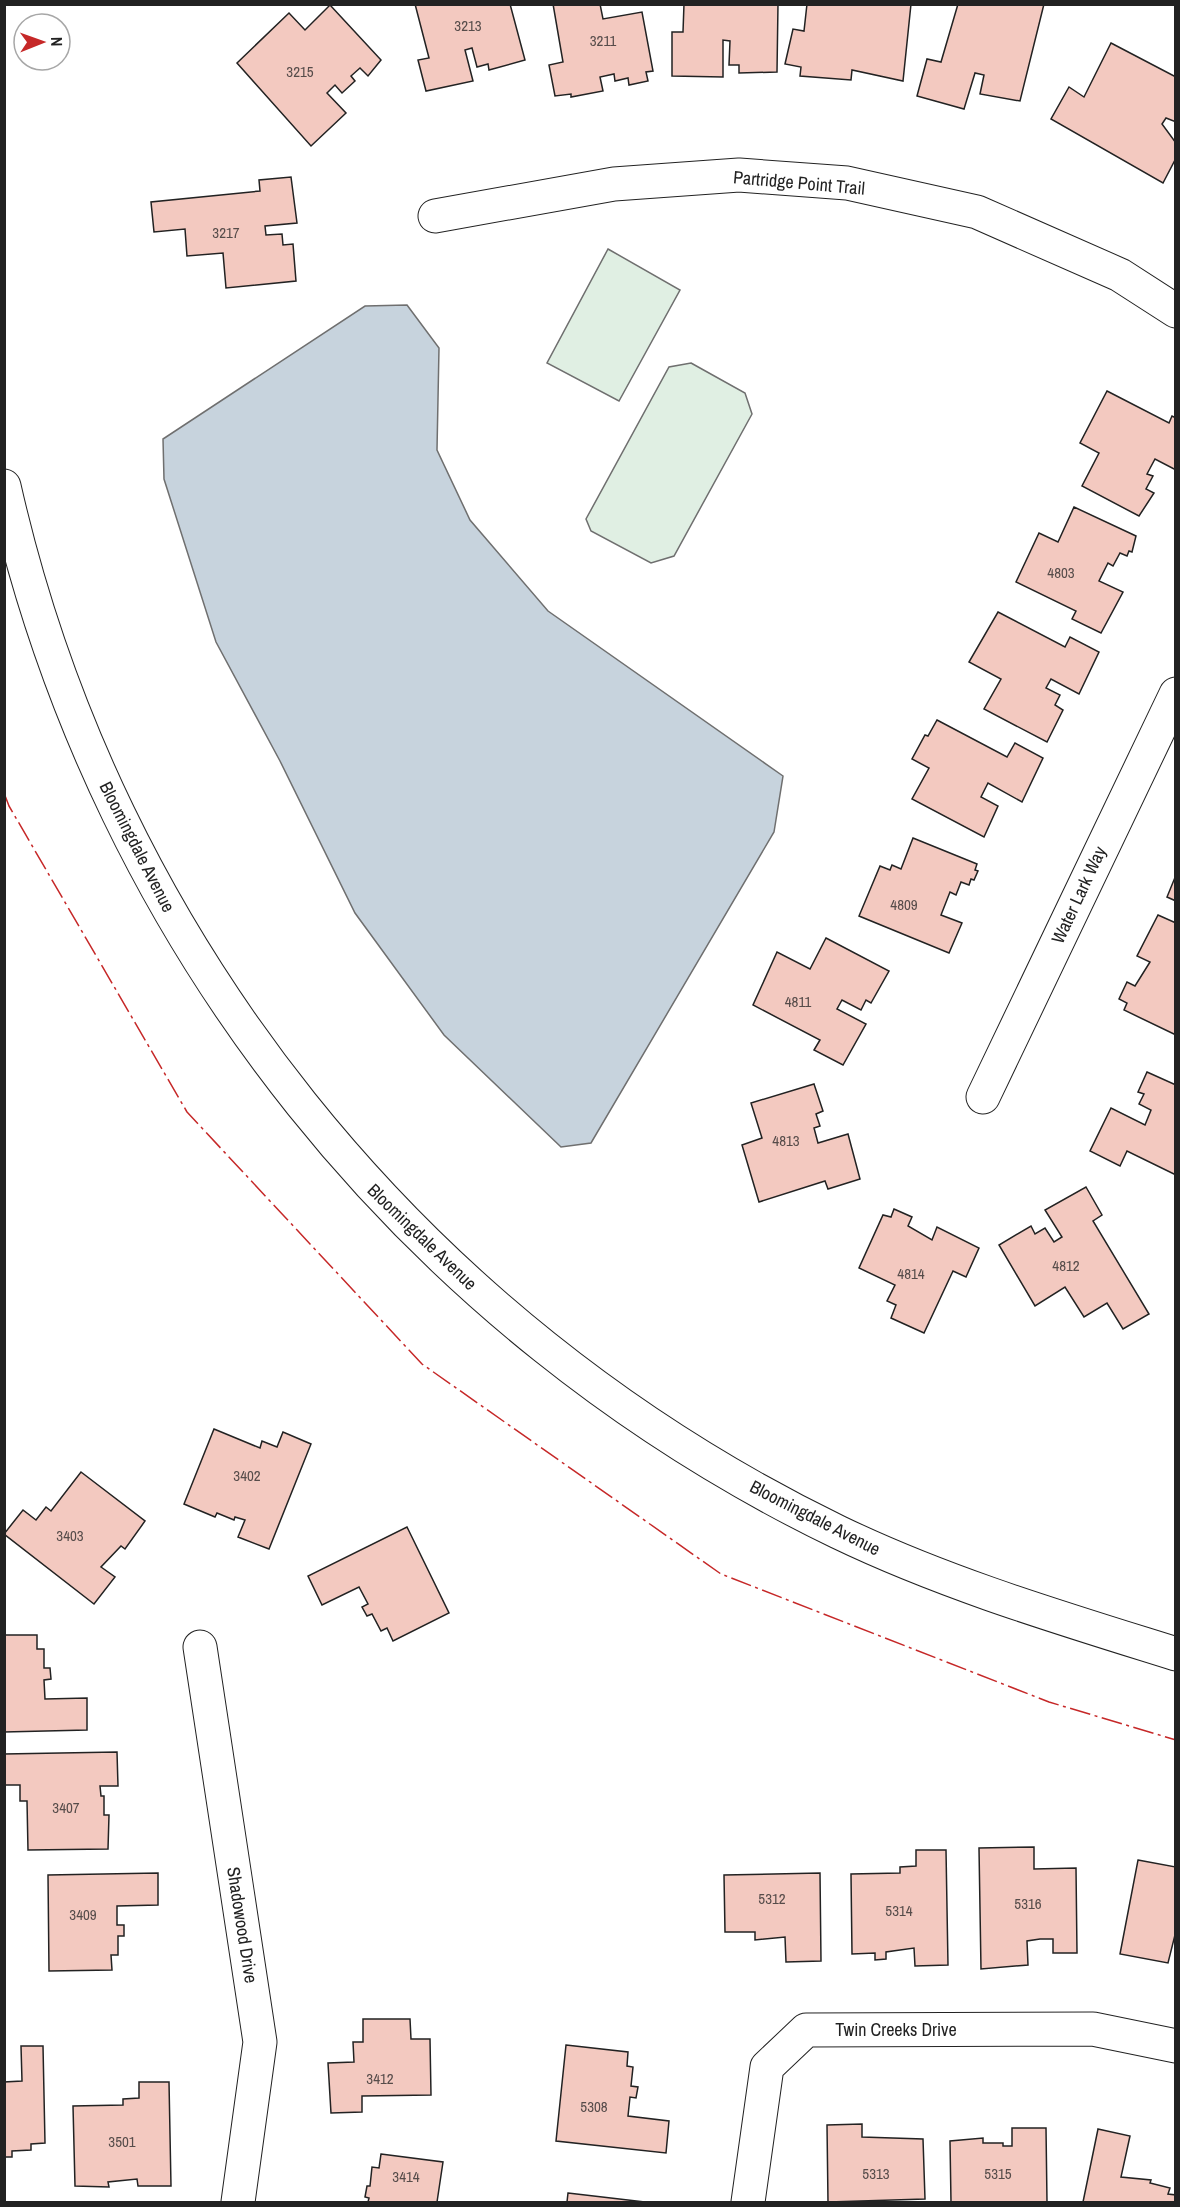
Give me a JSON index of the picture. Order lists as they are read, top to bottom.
{
  "streets": {
    "street": [
      "Partridge Point Trail",
      "Bloomingdale Avenue",
      "Water Lark Way",
      "Shadowood Drive",
      "Twin Creeks Drive"
    ]
  },
  "house_numbers": [
    "3213",
    "3211",
    "3215",
    "3217",
    "4803",
    "4809",
    "4811",
    "4813",
    "4812",
    "4814",
    "3402",
    "3403",
    "3407",
    "5312",
    "5316",
    "5314",
    "3409",
    "3412",
    "5308",
    "3501",
    "5313",
    "5315",
    "3414"
  ],
  "north": "right"
}
